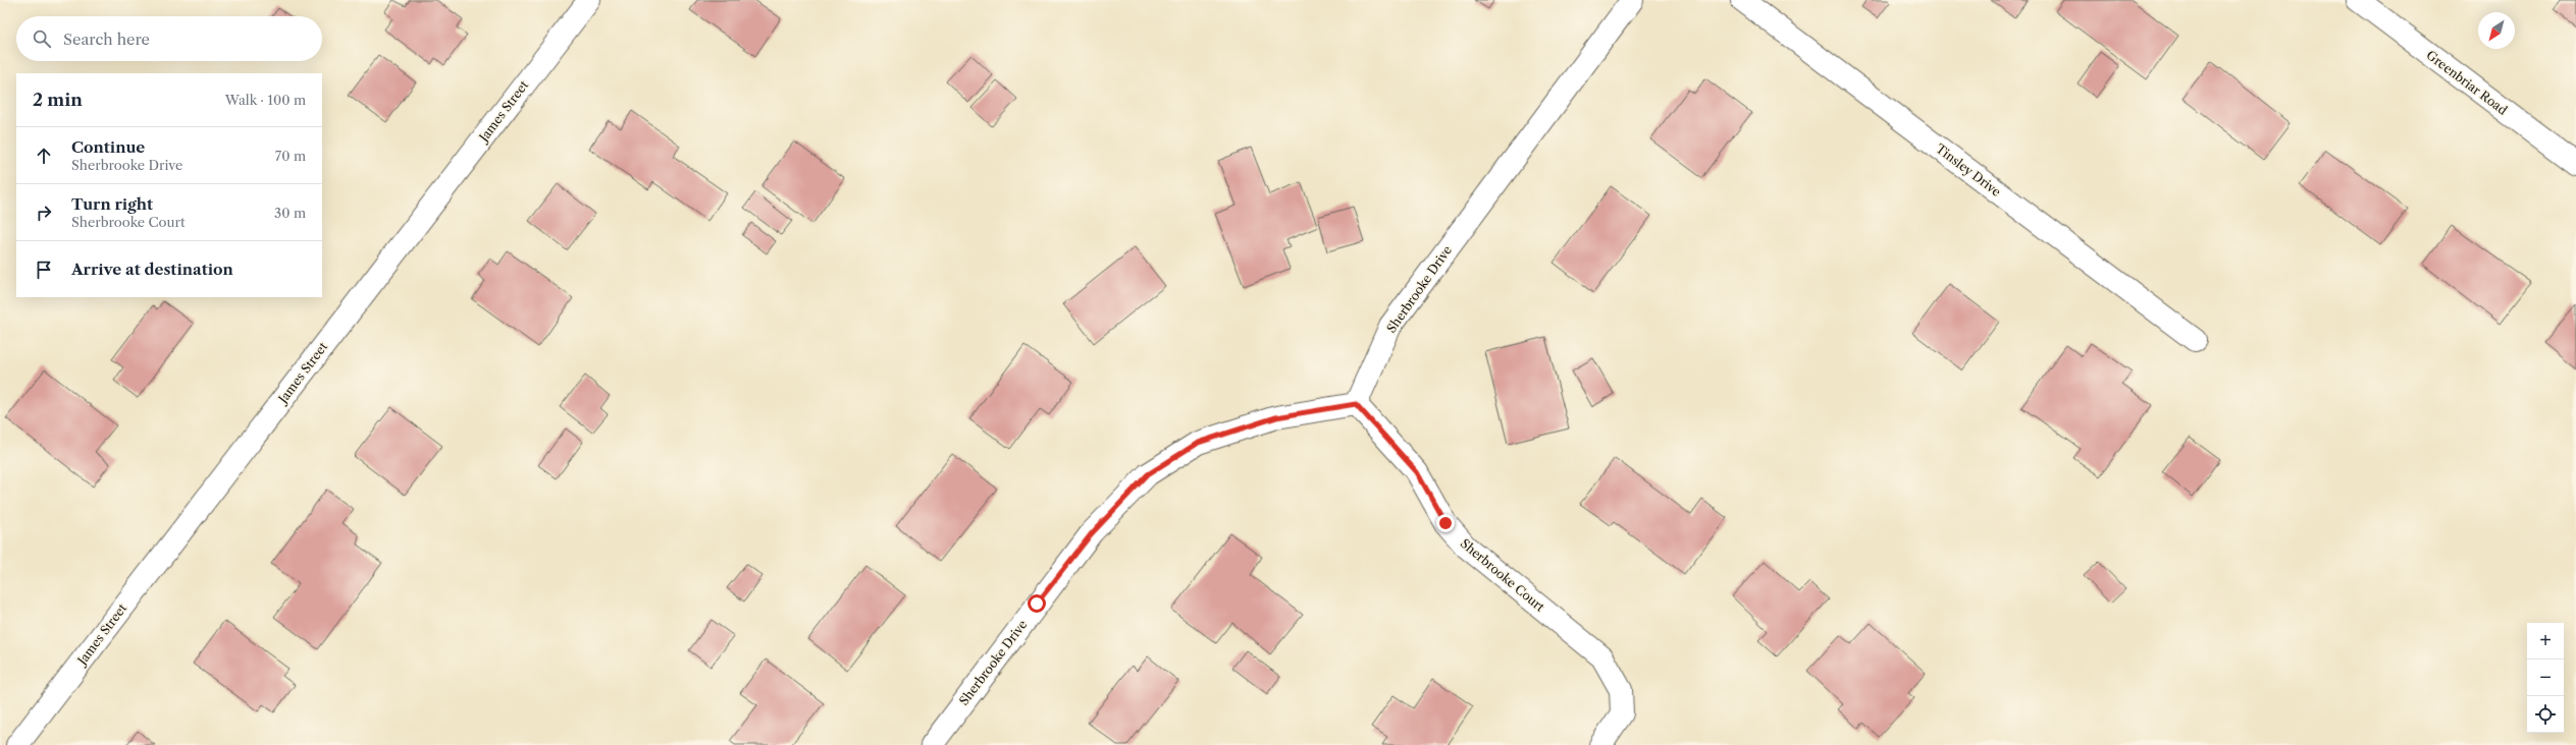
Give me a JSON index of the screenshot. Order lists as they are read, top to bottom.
{
  "streets": {
    "street": [
      "Greenbriar Road",
      "James Street",
      "Tinsley Drive",
      "Sherbrooke Drive",
      "Sherbrooke Court"
    ]
  },
  "crossings": [
    ["Sherbrooke Drive", "Sherbrooke Court"]
  ],
  "north": "bottom left",
  "page": {
    "search": "Search here",
    "heading": ["2 min", "Walk · 100 m"],
    "list": [
      ["Continue", "Sherbrooke Drive", "70 m"],
      ["Turn right", "Sherbrooke Court", "30 m"],
      "Arrive at destination"
    ],
    "map_buttons": ["+", "−"]
  }
}
